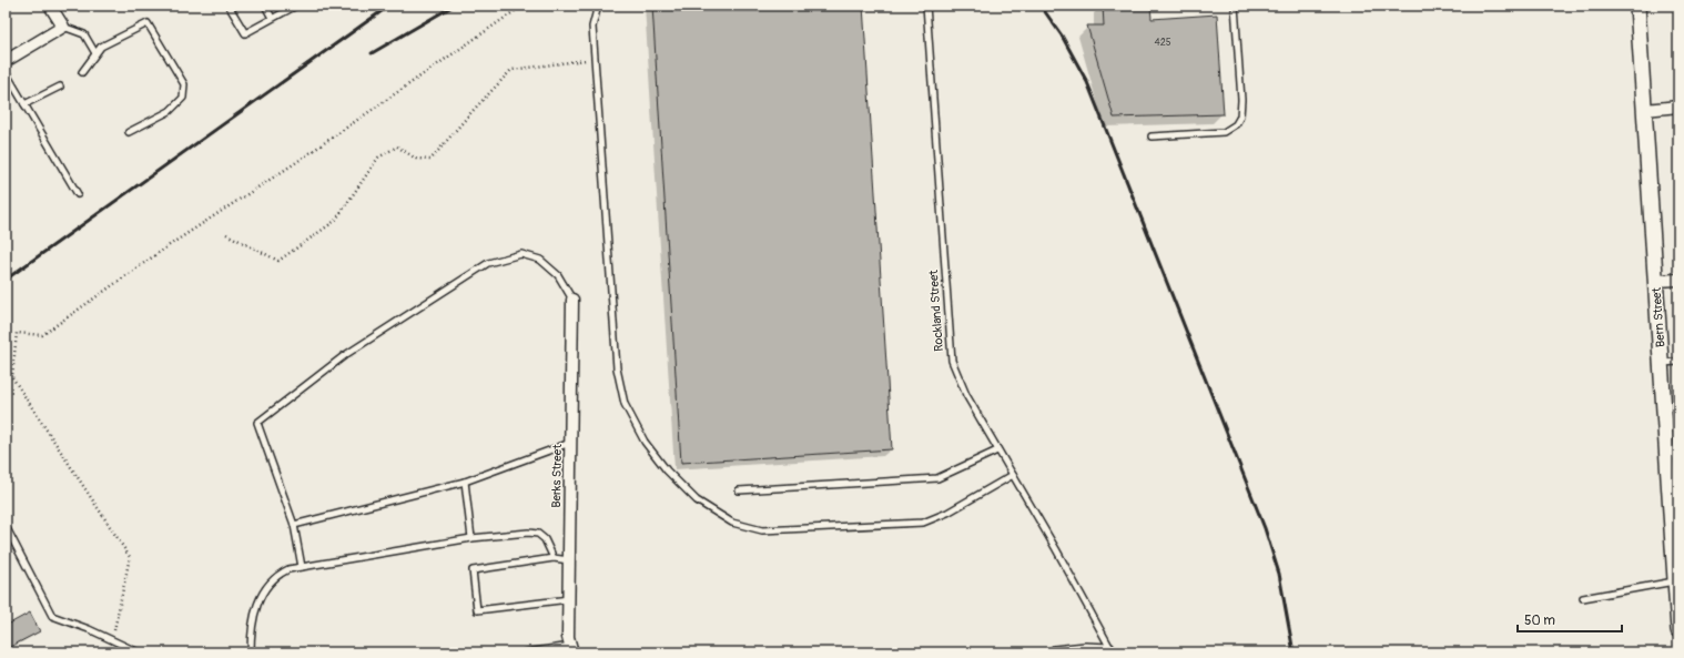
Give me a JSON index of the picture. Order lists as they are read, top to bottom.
{
  "streets": {
    "street": ["Bern Street", "Berks Street"],
    "lane": ["Rockland Street"]
  },
  "house_numbers": ["425"],
  "scale_bar": "50 m"
}
